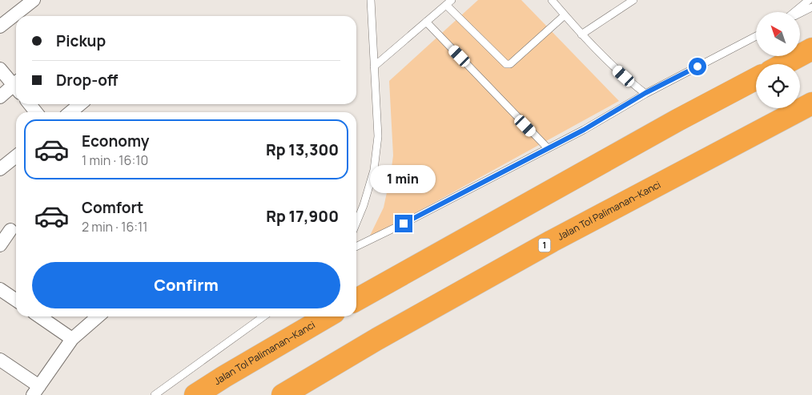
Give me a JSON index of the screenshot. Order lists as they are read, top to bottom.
{
  "streets": {
    "highway": ["Jalan Tol Palimanan–Kanci", "1"]
  },
  "north": "top left",
  "page": {
    "banner": ["Pickup", "Drop-off"],
    "list": [
      {
        "name": "Economy",
        "note": "1 min · 16:10",
        "value": "Rp 13,300"
      },
      {
        "name": "Comfort",
        "note": "2 min · 16:11",
        "value": "Rp 17,900"
      }
    ],
    "bubble": "1 min",
    "buttons": "Confirm"
  }
}
